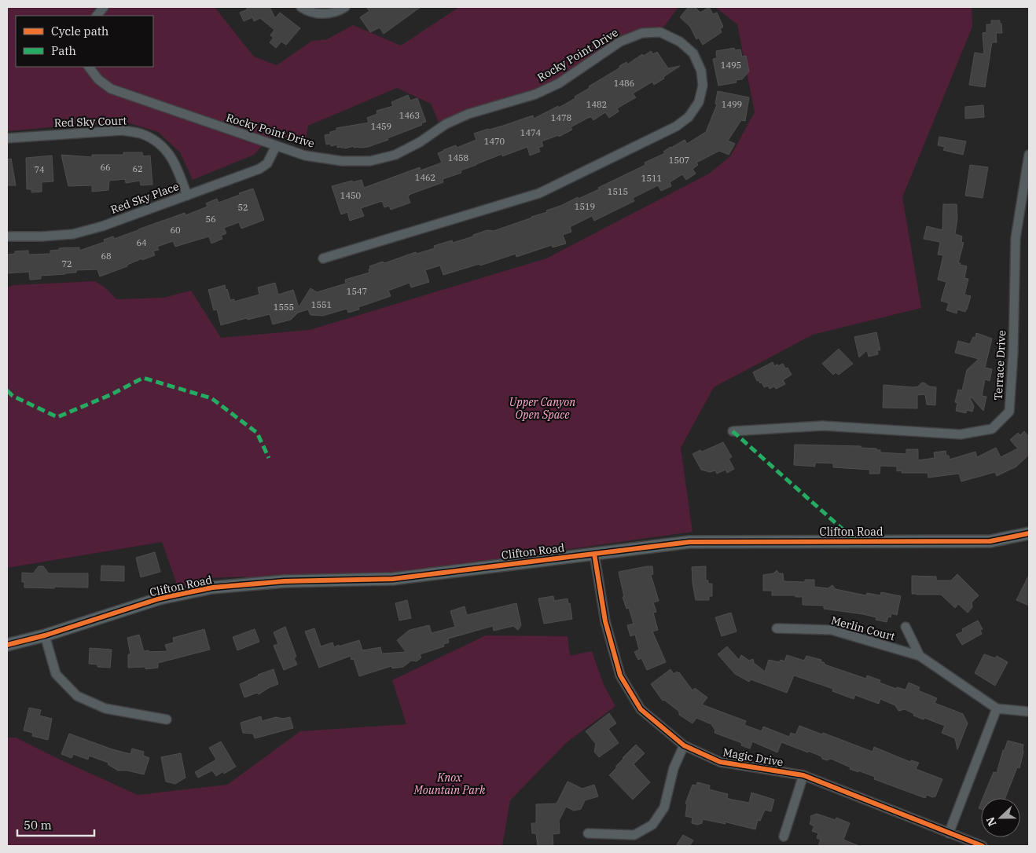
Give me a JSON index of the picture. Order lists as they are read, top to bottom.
{
  "streets": {
    "street": [
      "Rocky Point Drive",
      "Red Sky Court",
      "Red Sky Place",
      "Terrace Drive",
      "Clifton Road",
      "Merlin Court",
      "Magic Drive"
    ]
  },
  "crossings": [
    ["Rocky Point Drive", "Red Sky Place"],
    ["Red Sky Court", "Red Sky Place"],
    ["Clifton Road", "Magic Drive"]
  ],
  "parks": ["Upper Canyon Open Space", "Knox Mountain Park"],
  "house_numbers": [
    "1495",
    "1486",
    "1482",
    "1499",
    "1463",
    "1478",
    "1459",
    "1474",
    "1470",
    "1458",
    "1507",
    "66",
    "62",
    "74",
    "1462",
    "1511",
    "1515",
    "1450",
    "1519",
    "52",
    "56",
    "60",
    "64",
    "68",
    "72",
    "1547",
    "1551",
    "1555"
  ],
  "legend": ["Cycle path", "Path"],
  "scale_bar": "50 m",
  "north": "left"
}
